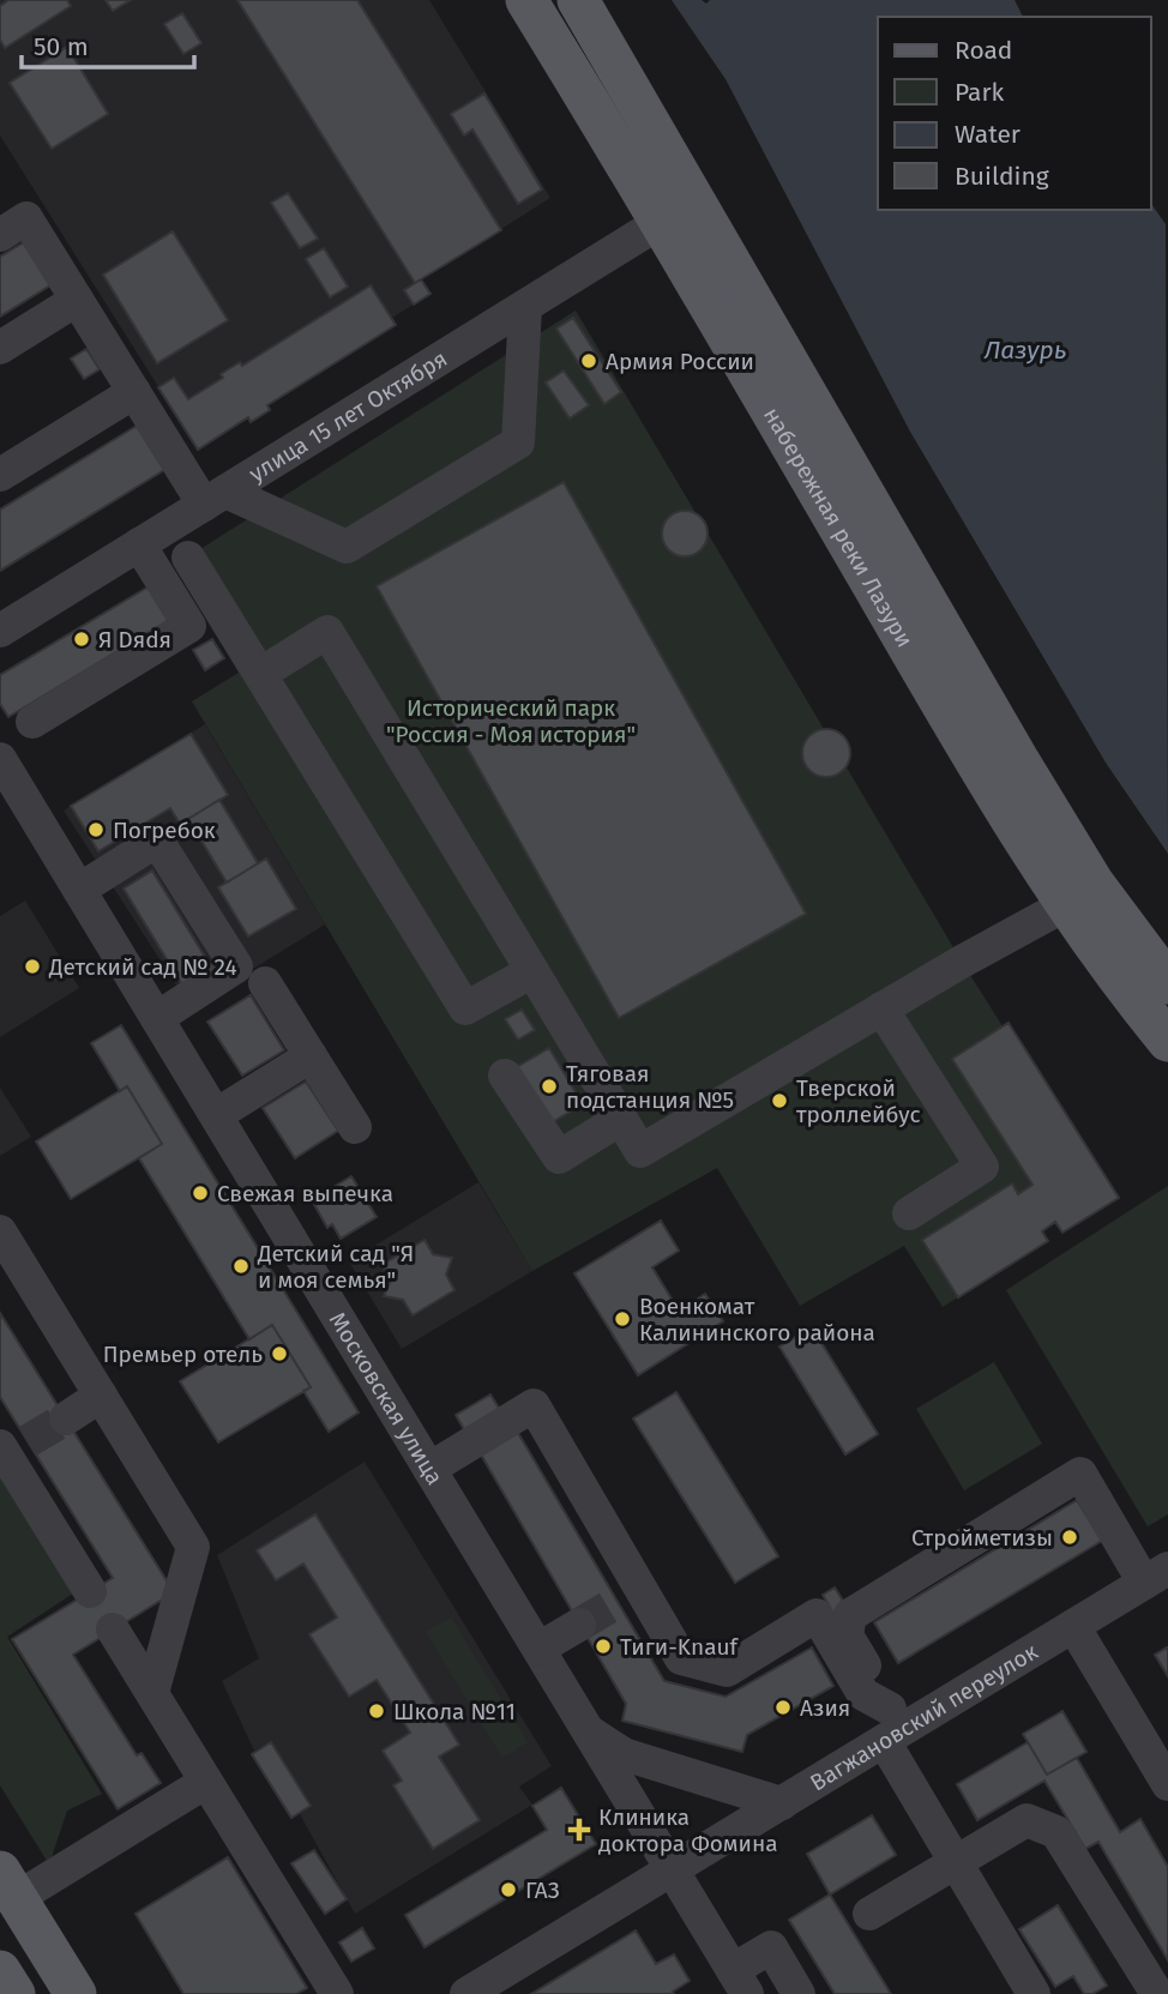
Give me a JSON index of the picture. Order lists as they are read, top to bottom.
{
  "streets": {
    "main road": ["набережная реки Лазури"],
    "street": ["улица 15 лет Октября", "Московская улица", "Вагжановский переулок"]
  },
  "crossings": [
    ["улица 15 лет Октября", "набережная реки Лазури"],
    ["Московская улица", "Вагжановский переулок"]
  ],
  "water": ["Лазурь"],
  "parks": ["Исторический парк \"Россия - Моя история\""],
  "places": {
    "other": [
      "Армия России",
      "Я Dяdя",
      "Погребок",
      "Детский сад № 24",
      "Тяговая подстанция №5",
      "Тверской троллейбус",
      "Свежая выпечка",
      "Детский сад \"Я и моя семья\"",
      "Военкомат Калининского района",
      "Премьер отель",
      "Стройметизы",
      "Тиги-Knauf",
      "Азия",
      "Школа №11",
      "ГАЗ"
    ],
    "health": ["Клиника доктора Фомина"]
  },
  "legend": [
    "Road",
    "Park",
    "Water",
    "Building"
  ],
  "scale_bar": "50 m"
}
